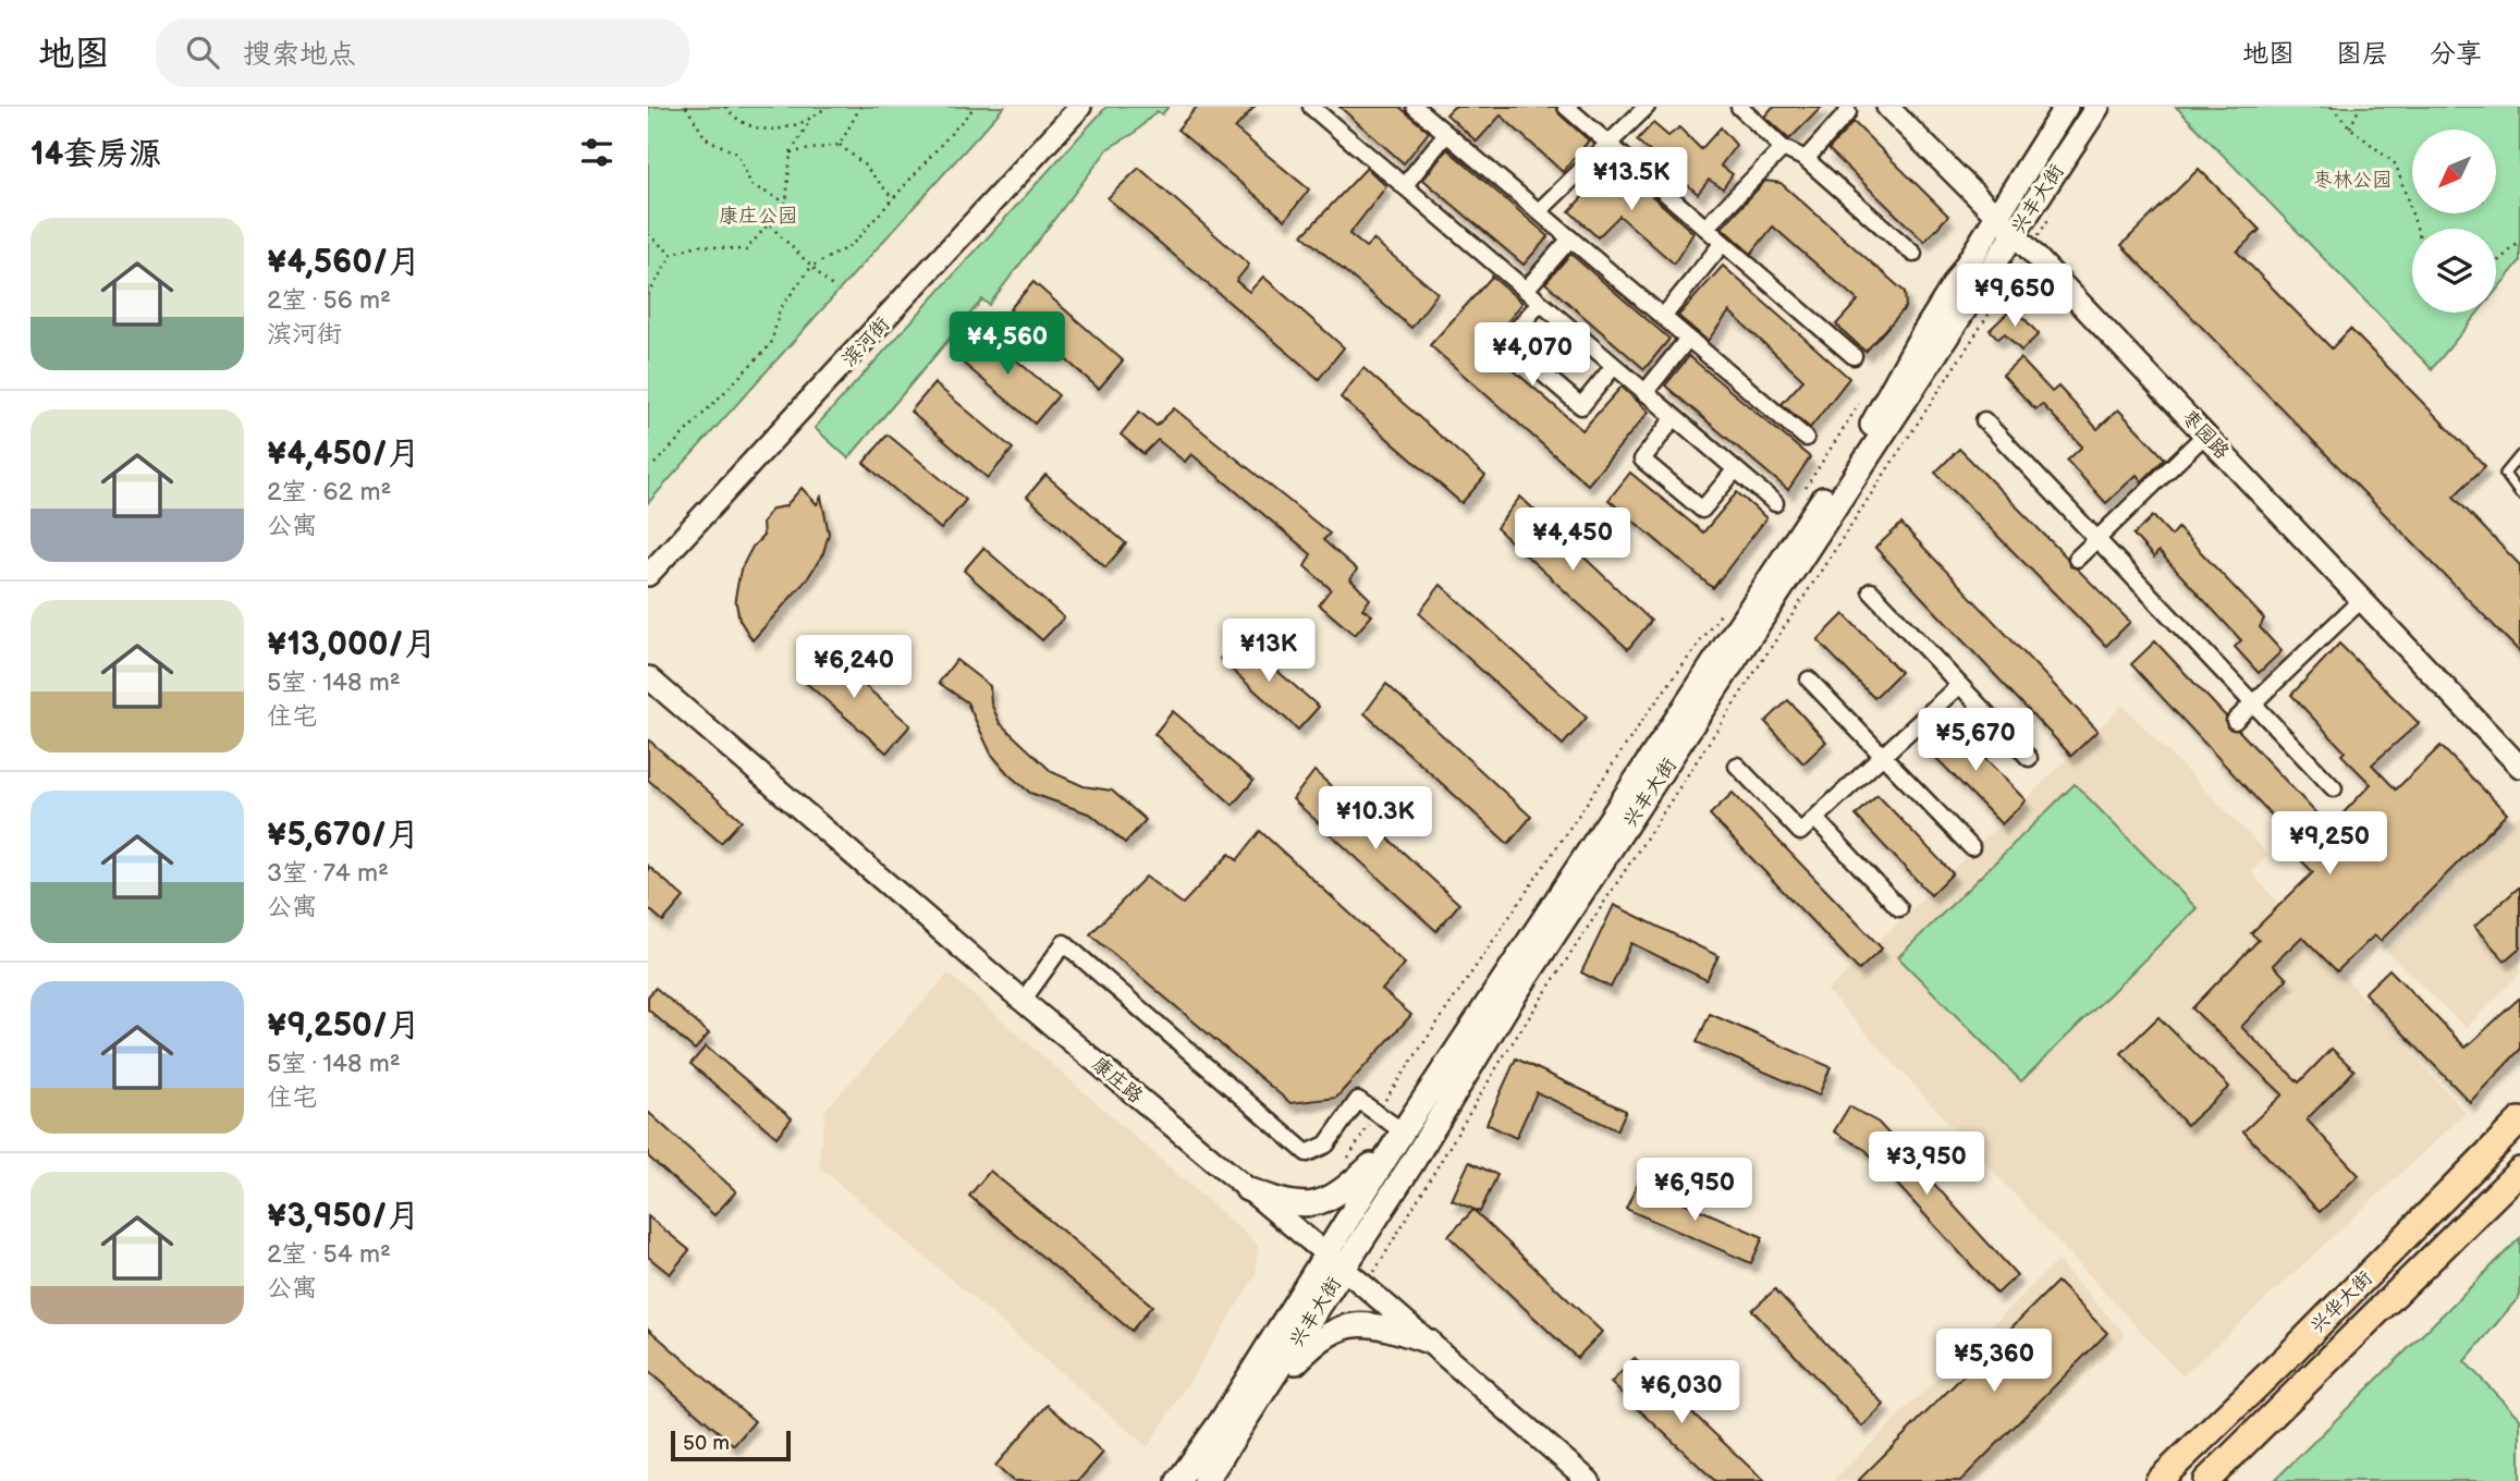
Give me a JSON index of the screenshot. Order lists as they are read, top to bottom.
{
  "streets": {
    "main road": ["兴丰大街", "兴华大街"],
    "street": ["滨河街", "枣园路", "康庄路"]
  },
  "crossings": [
    ["兴丰大街", "枣园路"],
    ["兴丰大街", "康庄路"]
  ],
  "parks": ["枣林公园", "康庄公园"],
  "scale_bar": "50 m",
  "north": "bottom left",
  "page": {
    "header": "地图",
    "search": "搜索地点",
    "nav": ["地图", "图层", "分享"],
    "heading": "14套房源",
    "price": [
      "¥13.5K",
      "¥9,650",
      "¥4,560",
      "¥4,070",
      "¥4,450",
      "¥13K",
      "¥6,240",
      "¥5,670",
      "¥10.3K",
      "¥9,250",
      "¥3,950",
      "¥6,950",
      "¥5,360",
      "¥6,030"
    ],
    "list": [
      {
        "name": "¥4,560/月",
        "note": "2室 · 56 m² · 滨河街"
      },
      {
        "name": "¥4,450/月",
        "note": "2室 · 62 m² · 公寓"
      },
      {
        "name": "¥13,000/月",
        "note": "5室 · 148 m² · 住宅"
      },
      {
        "name": "¥5,670/月",
        "note": "3室 · 74 m² · 公寓"
      },
      {
        "name": "¥9,250/月",
        "note": "5室 · 148 m² · 住宅"
      },
      {
        "name": "¥3,950/月",
        "note": "2室 · 54 m² · 公寓"
      }
    ],
    "scale": "50 m"
  }
}
